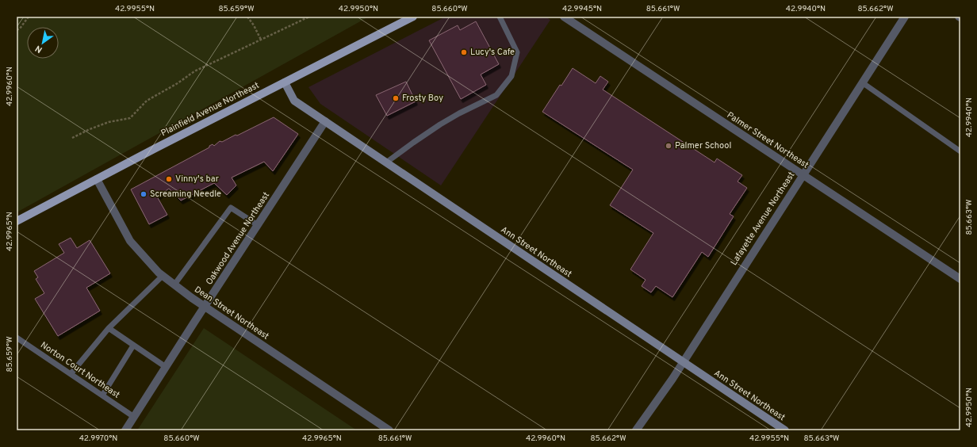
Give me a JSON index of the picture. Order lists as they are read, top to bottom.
{
  "streets": {
    "main road": ["Plainfield Avenue Northeast", "Ann Street Northeast"],
    "street": [
      "Palmer Street Northeast",
      "Lafayette Avenue Northeast",
      "Oakwood Avenue Northeast",
      "Dean Street Northeast"
    ],
    "lane": ["Norton Court Northeast"]
  },
  "crossings": [
    ["Plainfield Avenue Northeast", "Ann Street Northeast"],
    ["Plainfield Avenue Northeast", "Dean Street Northeast"],
    ["Palmer Street Northeast", "Lafayette Avenue Northeast"],
    ["Lafayette Avenue Northeast", "Ann Street Northeast"],
    ["Oakwood Avenue Northeast", "Ann Street Northeast"],
    ["Oakwood Avenue Northeast", "Dean Street Northeast"],
    ["Oakwood Avenue Northeast", "Norton Court Northeast"]
  ],
  "places": [
    "Lucy's Cafe",
    "Frosty Boy",
    "Palmer School",
    "Vinny's bar",
    "Screaming Needle"
  ],
  "north": "bottom left",
  "coordinates": [
    "42.9955°N",
    "85.659°W",
    "42.9950°N",
    "85.660°W",
    "42.9945°N",
    "85.661°W",
    "42.9940°N",
    "85.662°W",
    "42.9960°N",
    "85.663°W",
    "42.9965°N",
    "42.9970°N"
  ]
}
